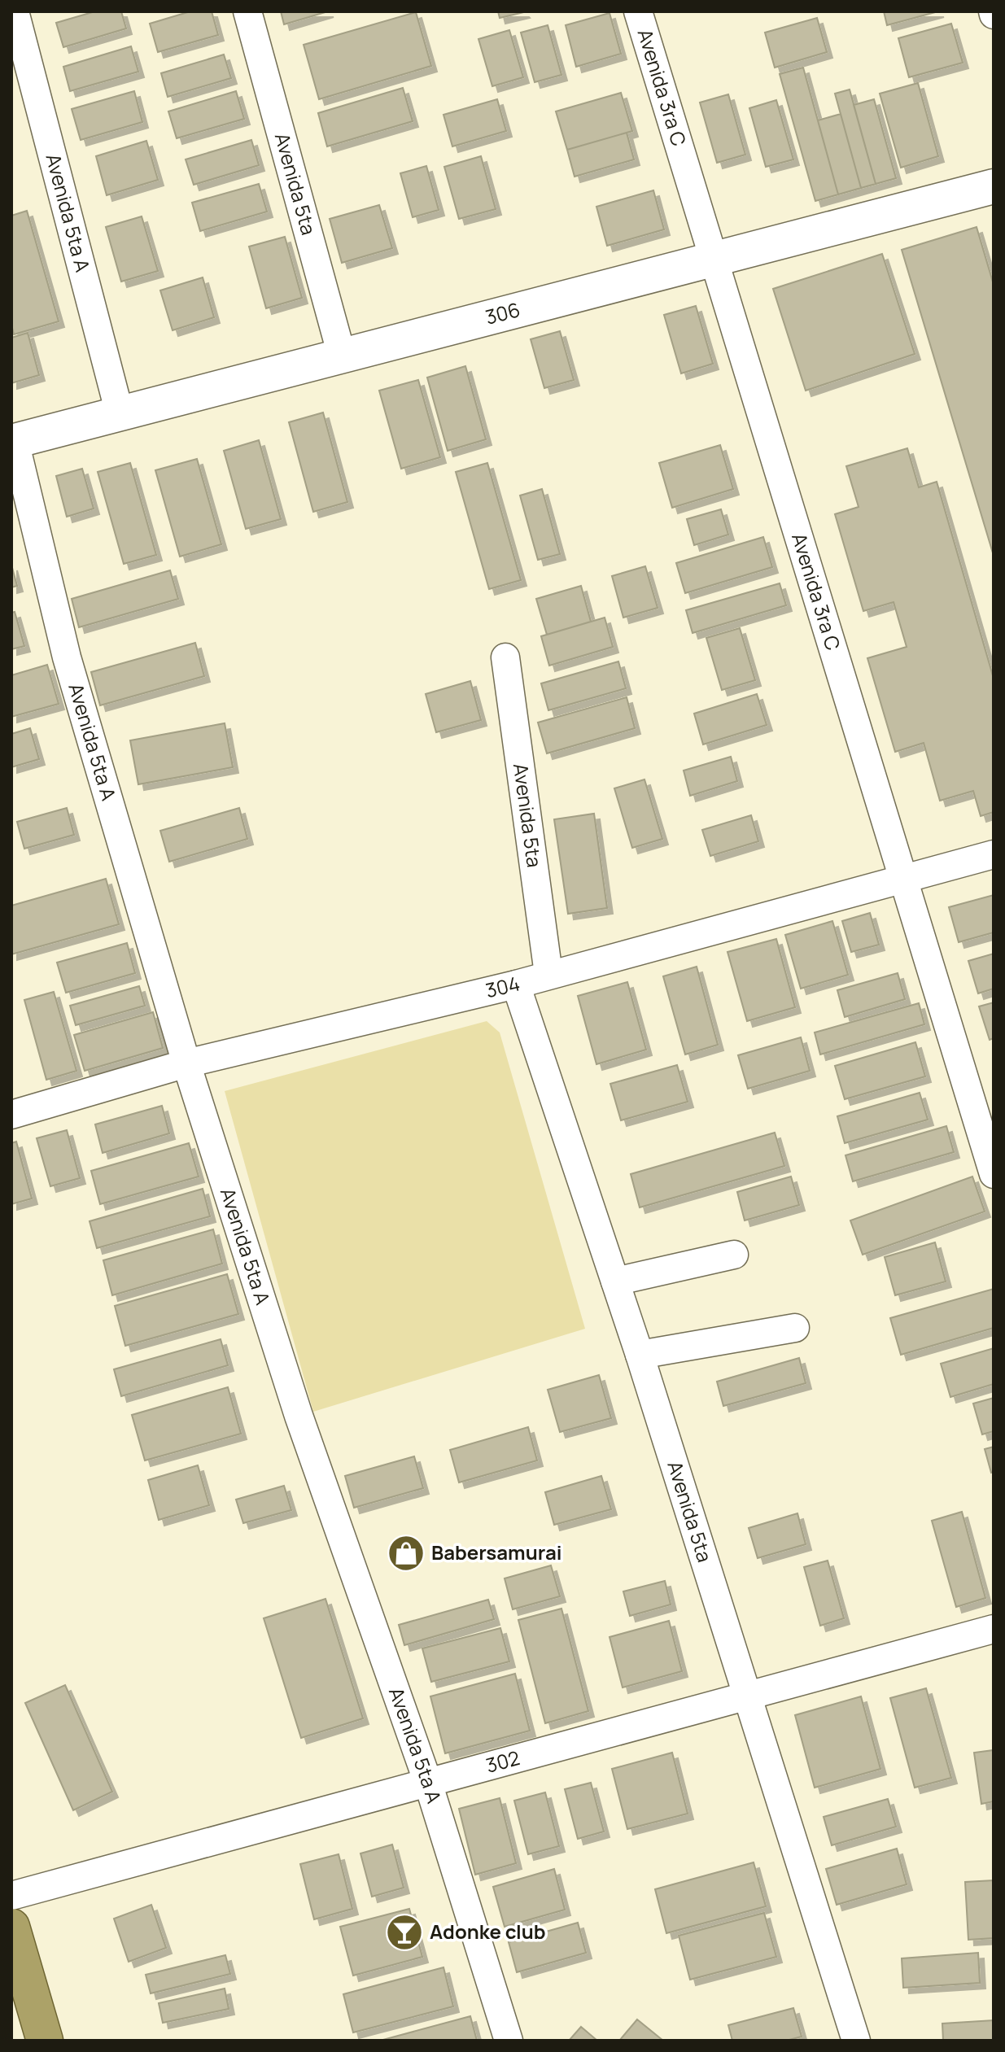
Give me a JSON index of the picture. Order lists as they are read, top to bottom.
{
  "streets": {
    "street": [
      "Avenida 3ra C",
      "Avenida 5ta",
      "Avenida 5ta A",
      "306",
      "304",
      "302"
    ]
  },
  "crossings": [
    ["Avenida 3ra C", "306"],
    ["Avenida 3ra C", "304"],
    ["Avenida 5ta", "306"],
    ["Avenida 5ta", "304"],
    ["Avenida 5ta", "302"],
    ["Avenida 5ta A", "306"],
    ["Avenida 5ta A", "304"],
    ["Avenida 5ta A", "302"]
  ],
  "places": {
    "shop": ["Babersamurai"],
    "bar": ["Adonke club"]
  }
}
